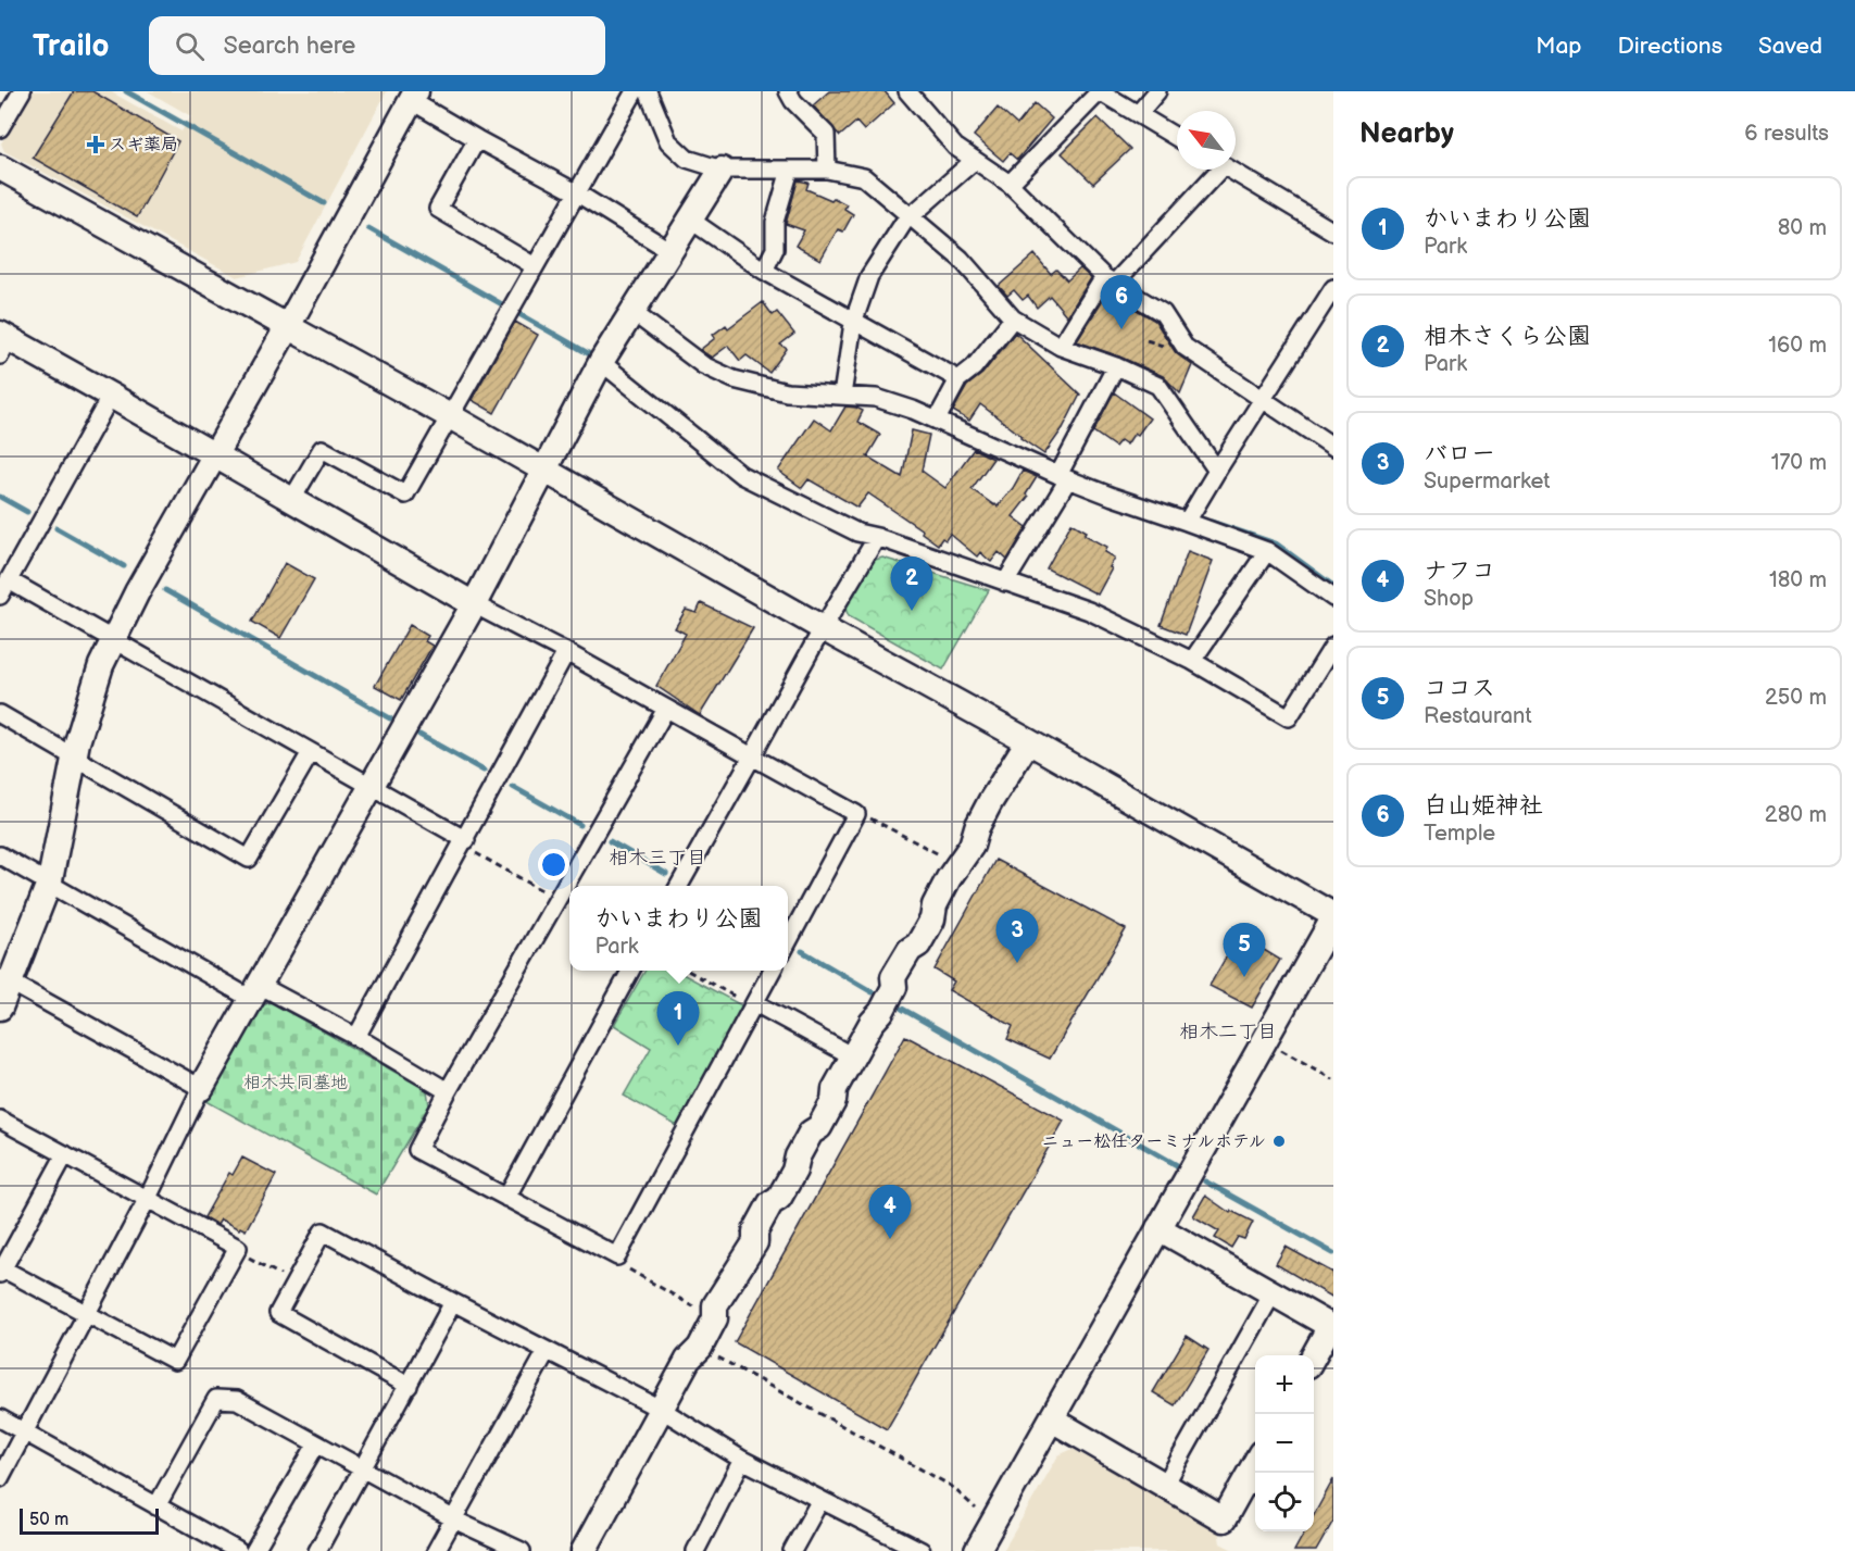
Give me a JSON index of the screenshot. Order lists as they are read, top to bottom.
{
  "districts": ["相木三丁目", "相木二丁目"],
  "parks": ["相木共同墓地"],
  "places": {
    "health": ["スギ薬局"],
    "other": ["ニュー松任ターミナルホテル"]
  },
  "scale_bar": "50 m",
  "north": "top left",
  "page": {
    "header": "Trailo",
    "search": "Search here",
    "nav": ["Map", "Directions", "Saved"],
    "heading": ["Nearby", "6 results"],
    "list": [
      {
        "mark": "1",
        "name": "かいまわり公園",
        "note": "Park",
        "value": "80 m"
      },
      {
        "mark": "2",
        "name": "相木さくら公園",
        "note": "Park",
        "value": "160 m"
      },
      {
        "mark": "3",
        "name": "バロー",
        "note": "Supermarket",
        "value": "170 m"
      },
      {
        "mark": "4",
        "name": "ナフコ",
        "note": "Shop",
        "value": "180 m"
      },
      {
        "mark": "5",
        "name": "ココス",
        "note": "Restaurant",
        "value": "250 m"
      },
      {
        "mark": "6",
        "name": "白山姫神社",
        "note": "Temple",
        "value": "280 m"
      }
    ],
    "pins": [
      "6",
      "2",
      "3",
      "5",
      "1",
      "4"
    ],
    "popup": ["かいまわり公園", "Park"],
    "map_buttons": ["+", "−"],
    "scale": "50 m"
  }
}
